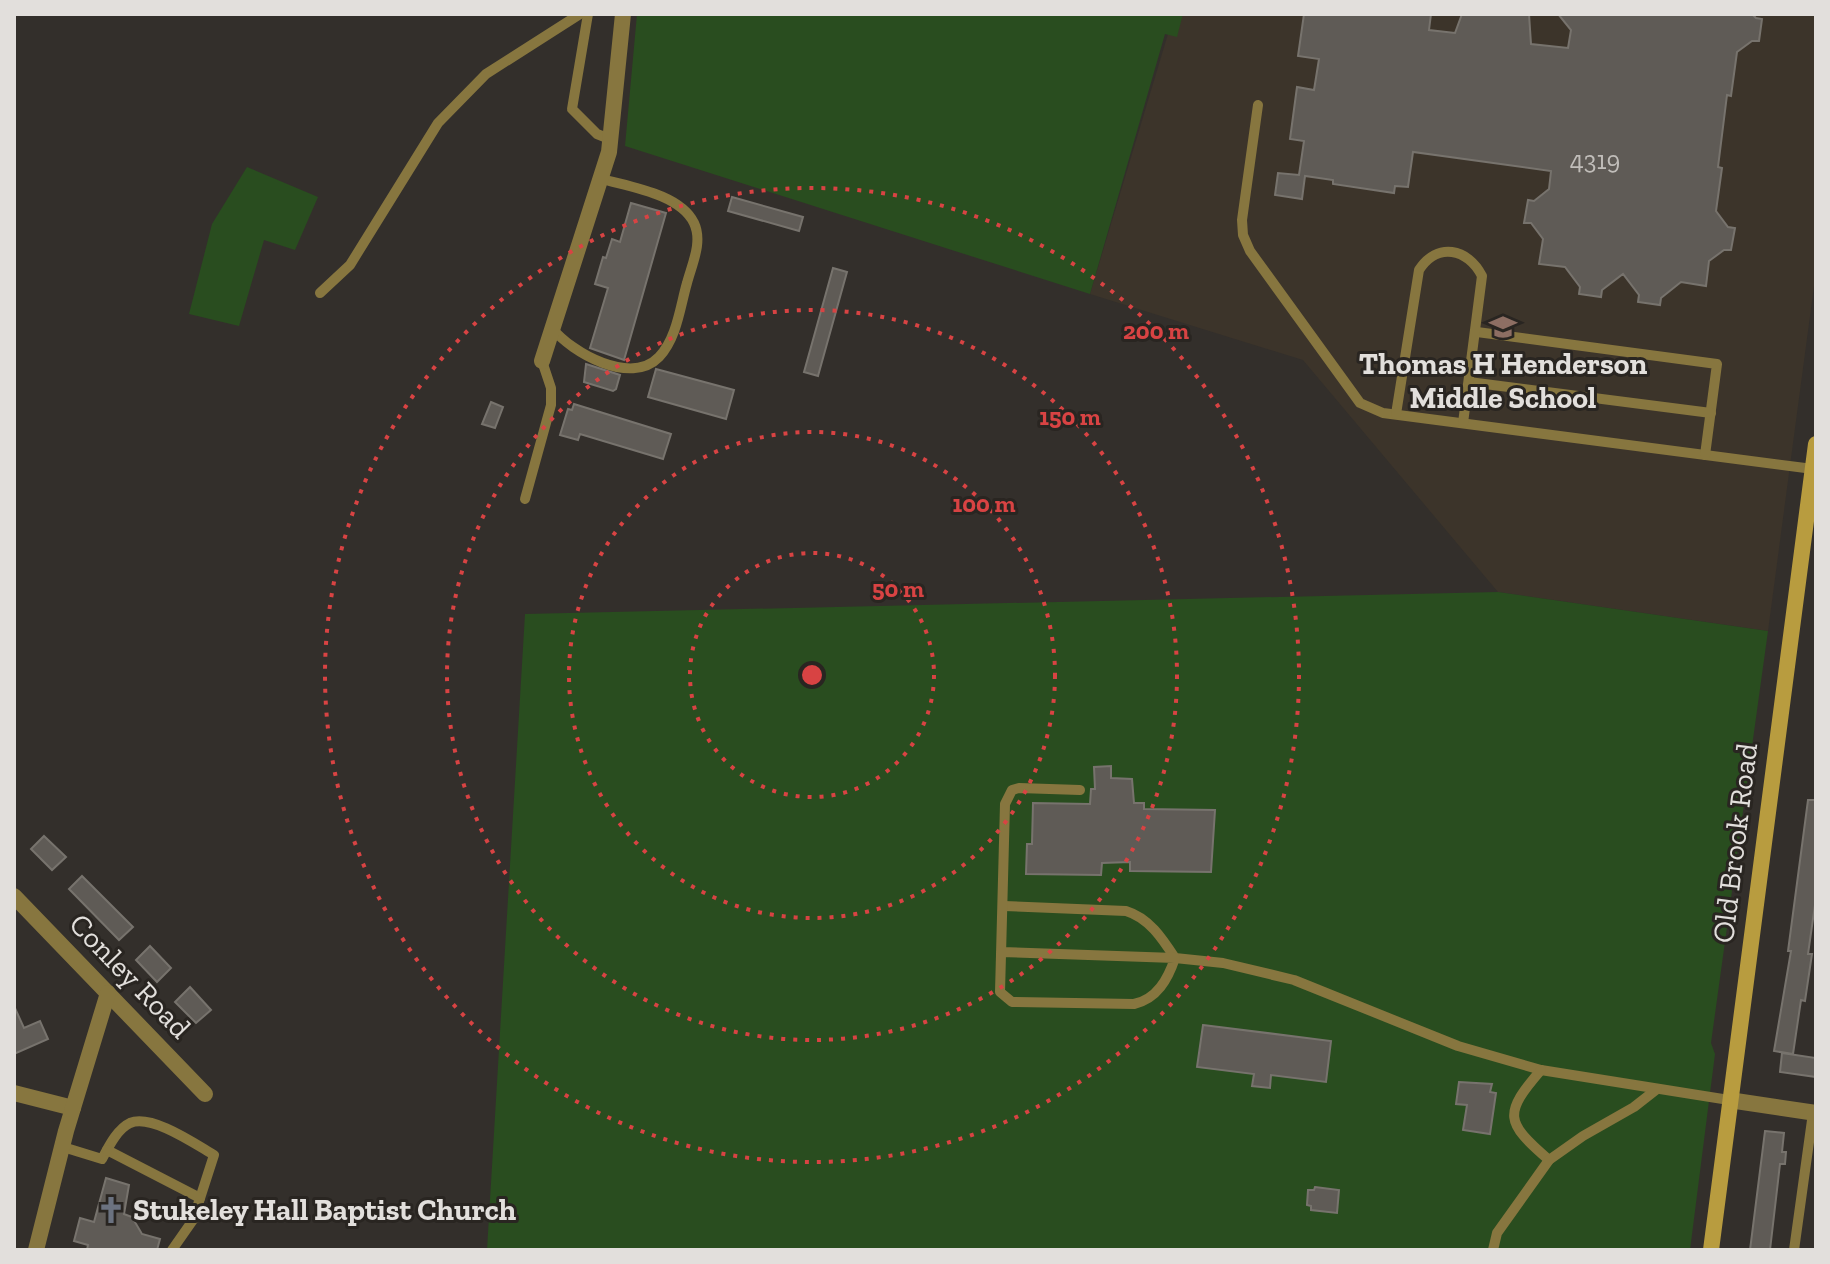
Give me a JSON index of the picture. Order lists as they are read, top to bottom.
{
  "streets": {
    "street": ["Old Brook Road", "Conley Road"]
  },
  "places": {
    "school or university": ["Thomas H Henderson Middle School"],
    "church": ["Stukeley Hall Baptist Church"]
  },
  "house_numbers": ["4319"],
  "rings": [
    "200 m",
    "150 m",
    "100 m",
    "50 m"
  ]
}
